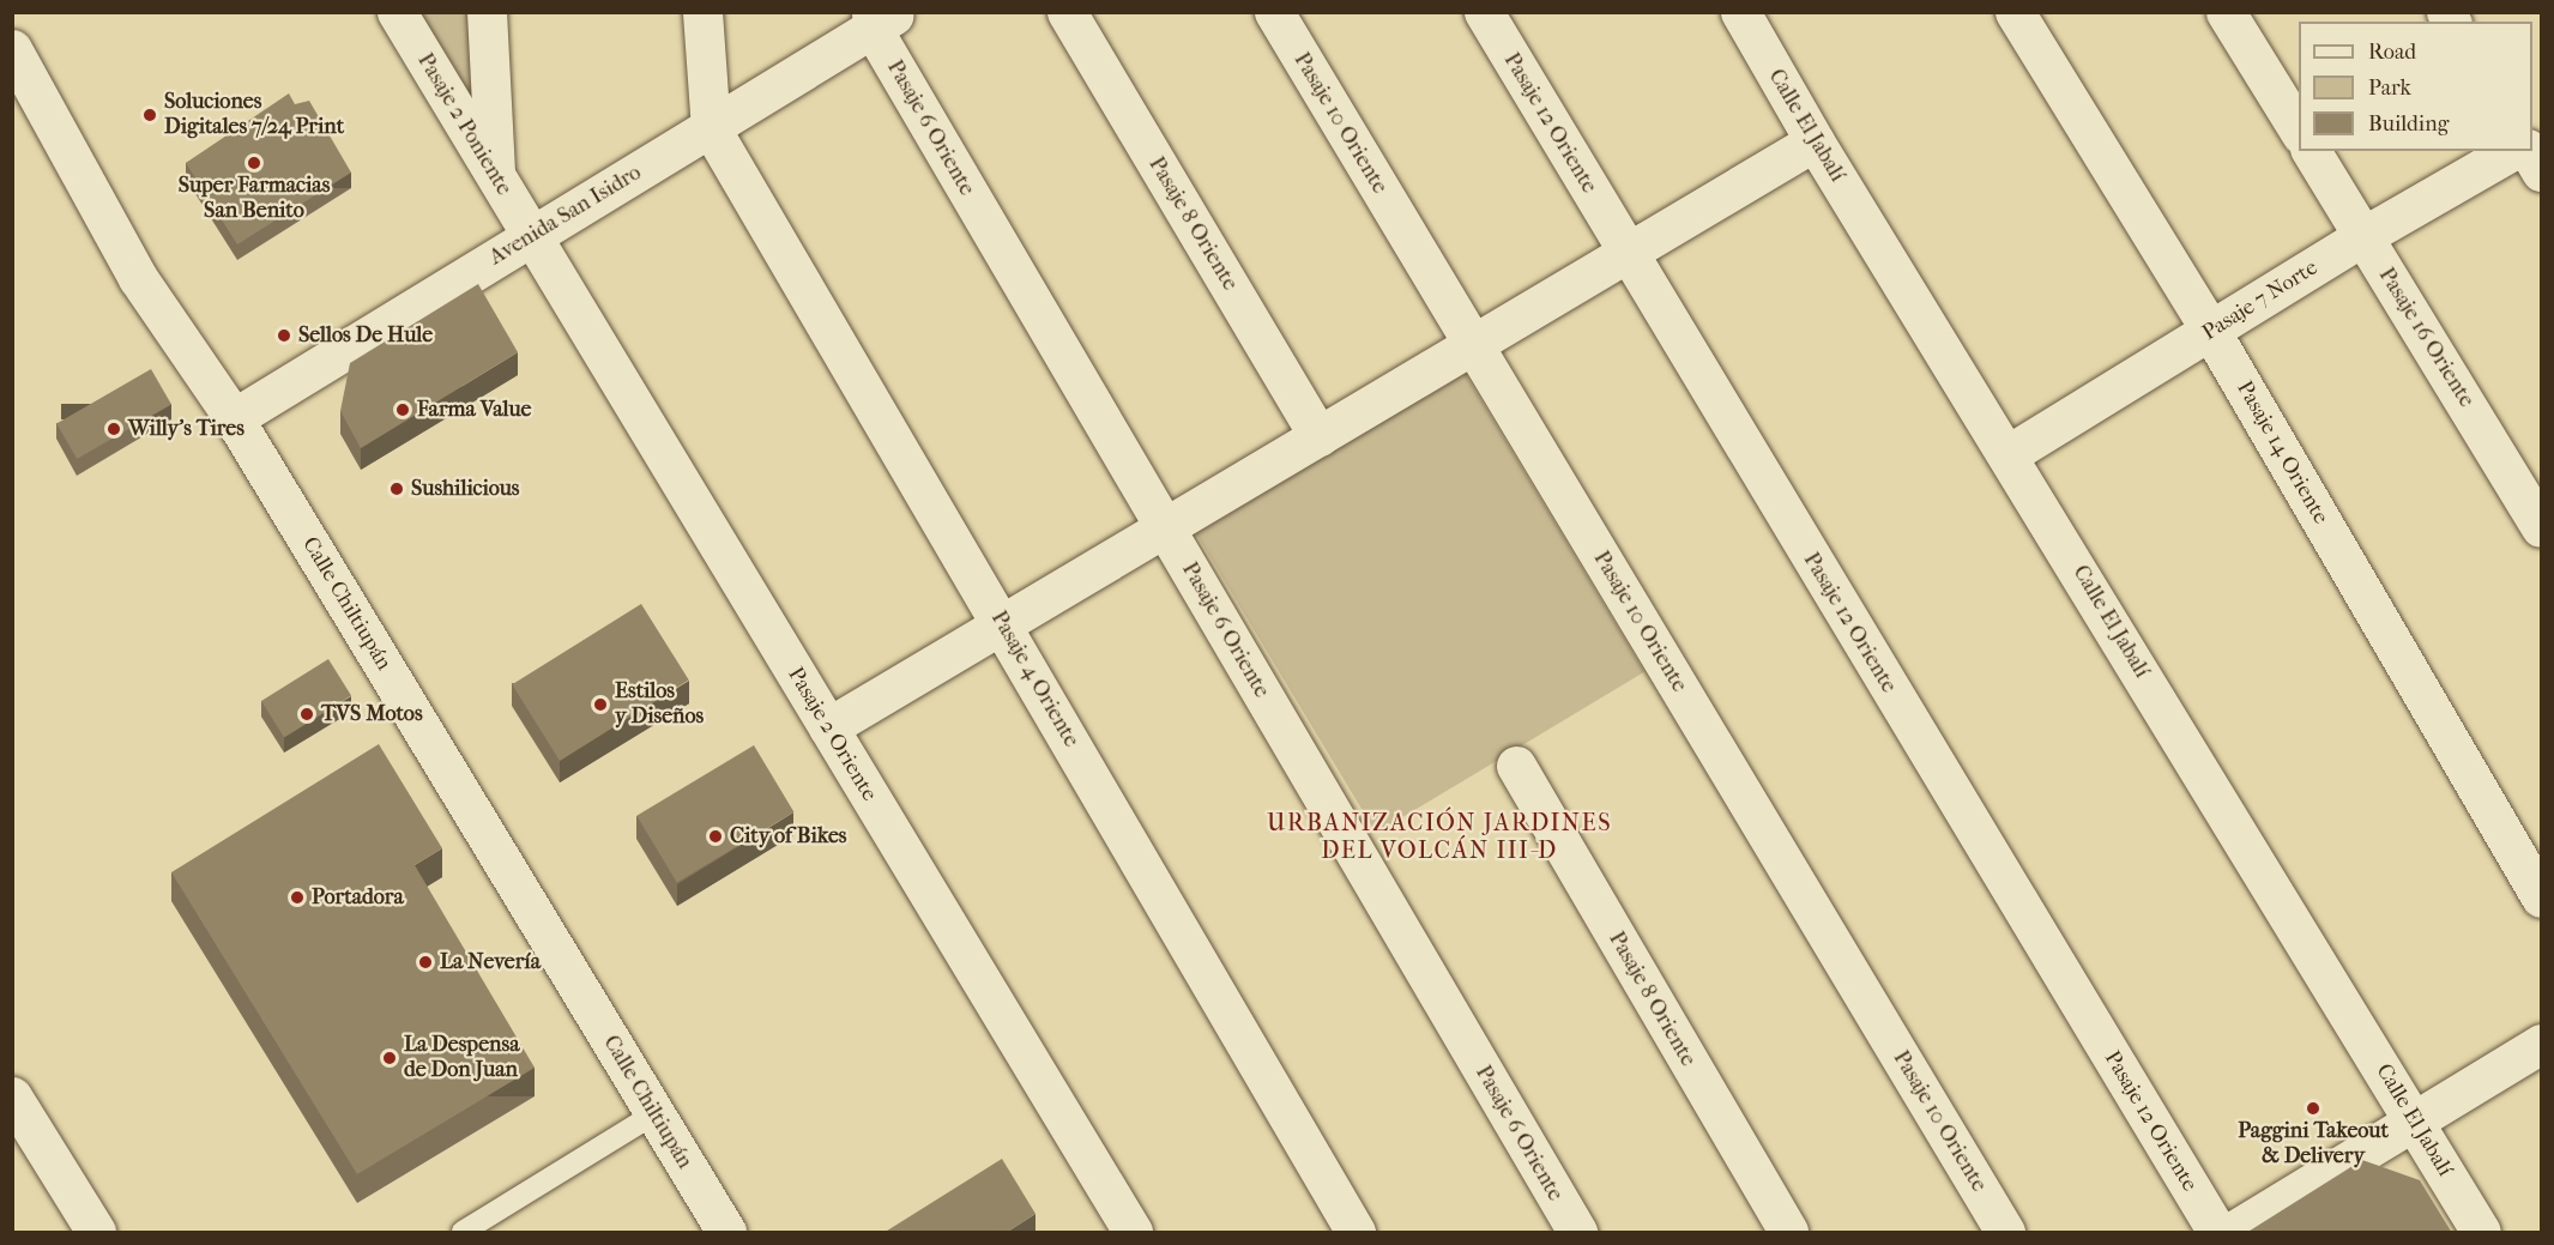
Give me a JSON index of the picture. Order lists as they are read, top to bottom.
{
  "streets": {
    "street": [
      "Pasaje 10 Oriente",
      "Pasaje 12 Oriente",
      "Pasaje 2 Poniente",
      "Calle El Jabalí",
      "Pasaje 6 Oriente",
      "Avenida San Isidro",
      "Pasaje 8 Oriente",
      "Pasaje 7 Norte",
      "Pasaje 16 Oriente",
      "Pasaje 14 Oriente",
      "Calle Chiltiupán",
      "Pasaje 4 Oriente",
      "Pasaje 2 Oriente"
    ]
  },
  "crossings": [
    ["Pasaje 2 Poniente", "Avenida San Isidro"],
    ["Pasaje 2 Poniente", "Pasaje 2 Oriente"],
    ["Calle El Jabalí", "Pasaje 7 Norte"],
    ["Pasaje 6 Oriente", "Avenida San Isidro"],
    ["Avenida San Isidro", "Calle Chiltiupán"],
    ["Avenida San Isidro", "Pasaje 4 Oriente"],
    ["Avenida San Isidro", "Pasaje 2 Oriente"],
    ["Pasaje 7 Norte", "Pasaje 16 Oriente"],
    ["Pasaje 7 Norte", "Pasaje 14 Oriente"]
  ],
  "districts": ["URBANIZACIÓN JARDINES DEL VOLCÁN III-D"],
  "places": [
    "Soluciones Digitales 7/24 Print",
    "Super Farmacias San Benito",
    "Sellos De Hule",
    "Farma Value",
    "Willy's Tires",
    "Sushilicious",
    "Estilos y Diseños",
    "TVS Motos",
    "City of Bikes",
    "Portadora",
    "La Nevería",
    "La Despensa de Don Juan",
    "Paggini Takeout & Delivery"
  ],
  "legend": ["Road", "Park", "Building"]
}
